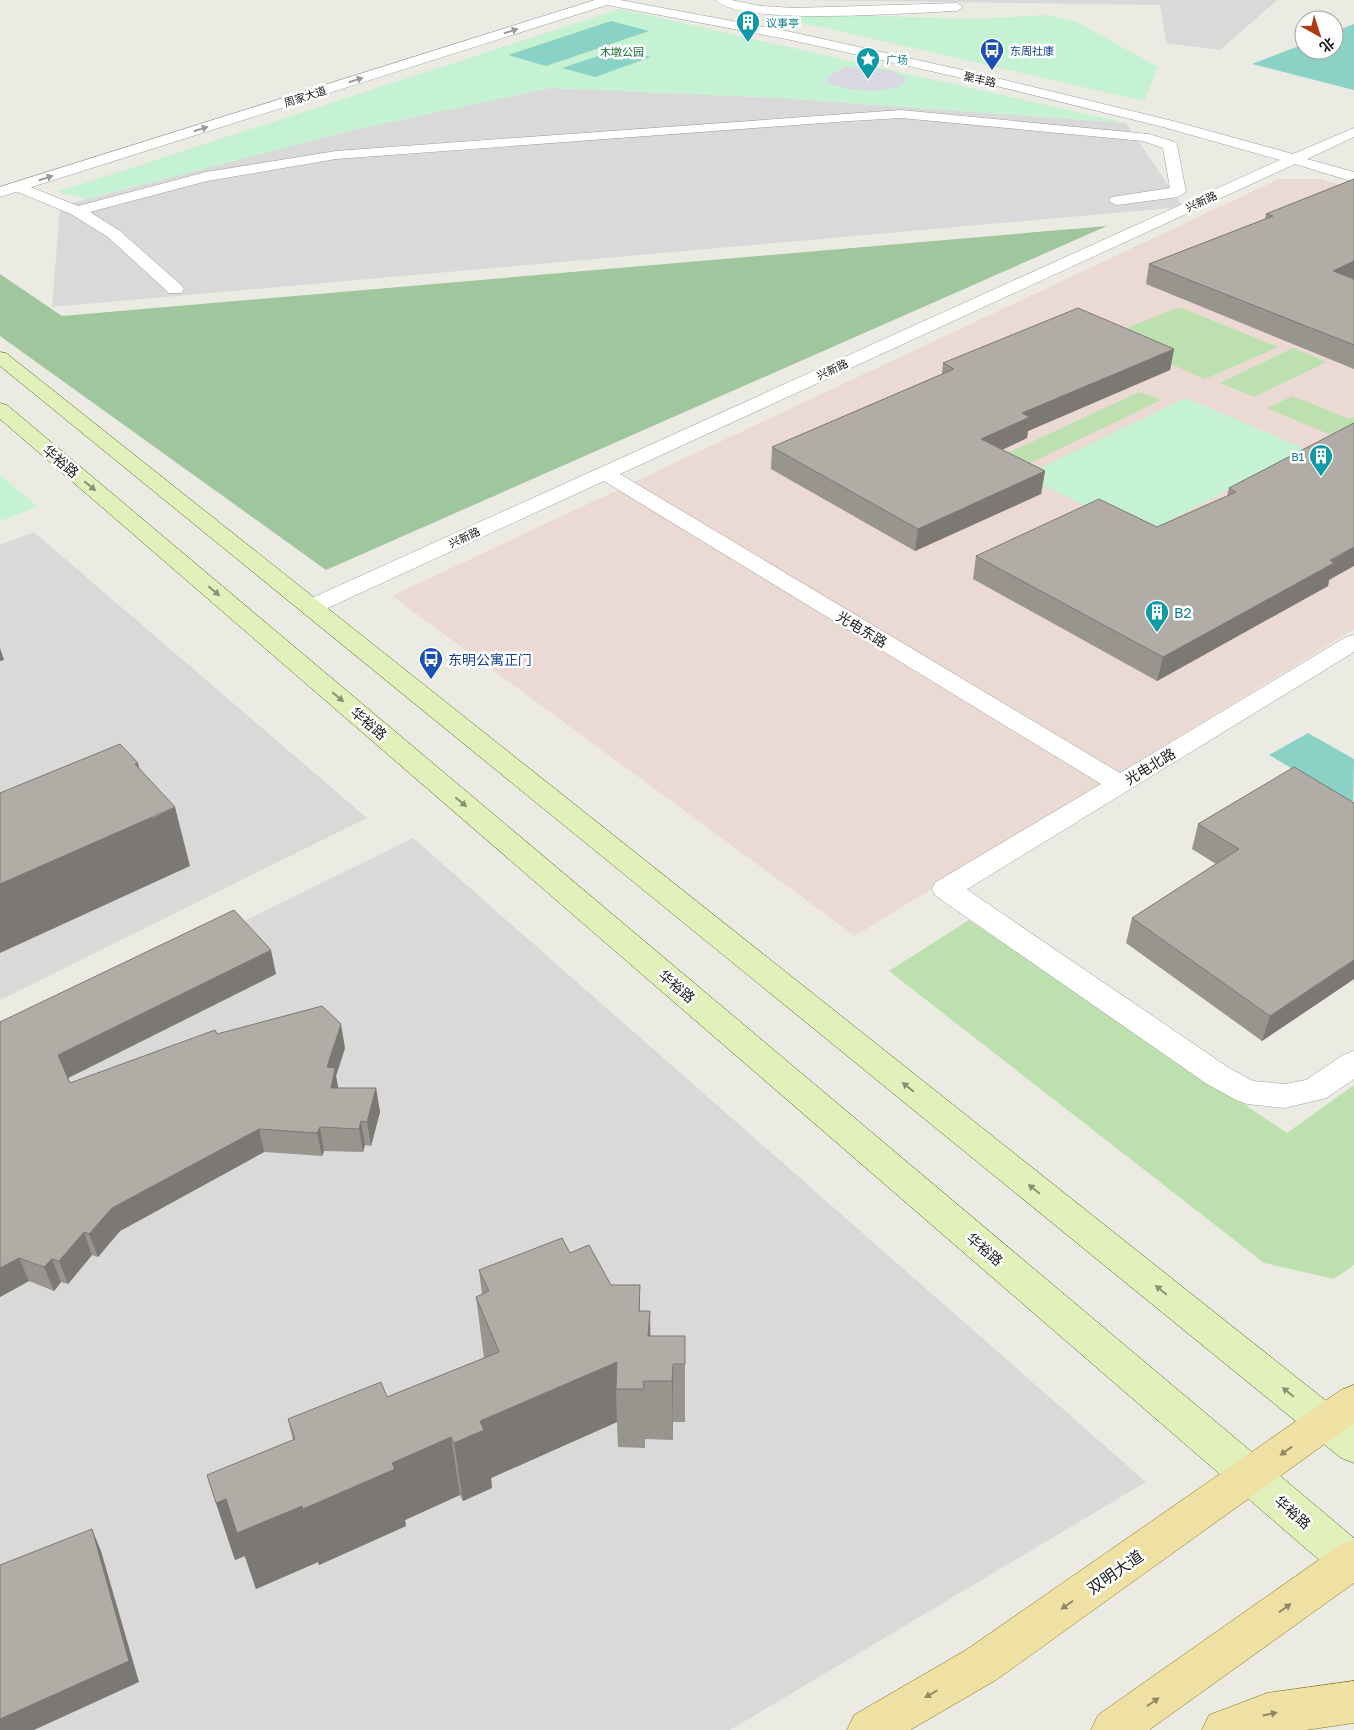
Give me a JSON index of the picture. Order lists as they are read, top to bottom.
{
  "streets": {
    "main road": ["华裕路", "双明大道"],
    "street": [
      "聚丰路",
      "周家大道",
      "兴新路",
      "光电东路",
      "光电北路"
    ]
  },
  "crossings": [
    ["聚丰路", "周家大道"],
    ["聚丰路", "兴新路"],
    ["兴新路", "光电东路"],
    ["华裕路", "双明大道"],
    ["光电东路", "光电北路"]
  ],
  "parks": ["木墩公园"],
  "places": {
    "building": ["议事亭", "B1", "B2"],
    "bus stop": ["东周社康", "东明公寓正门"],
    "place": ["广场"]
  },
  "north": "bottom right"
}
